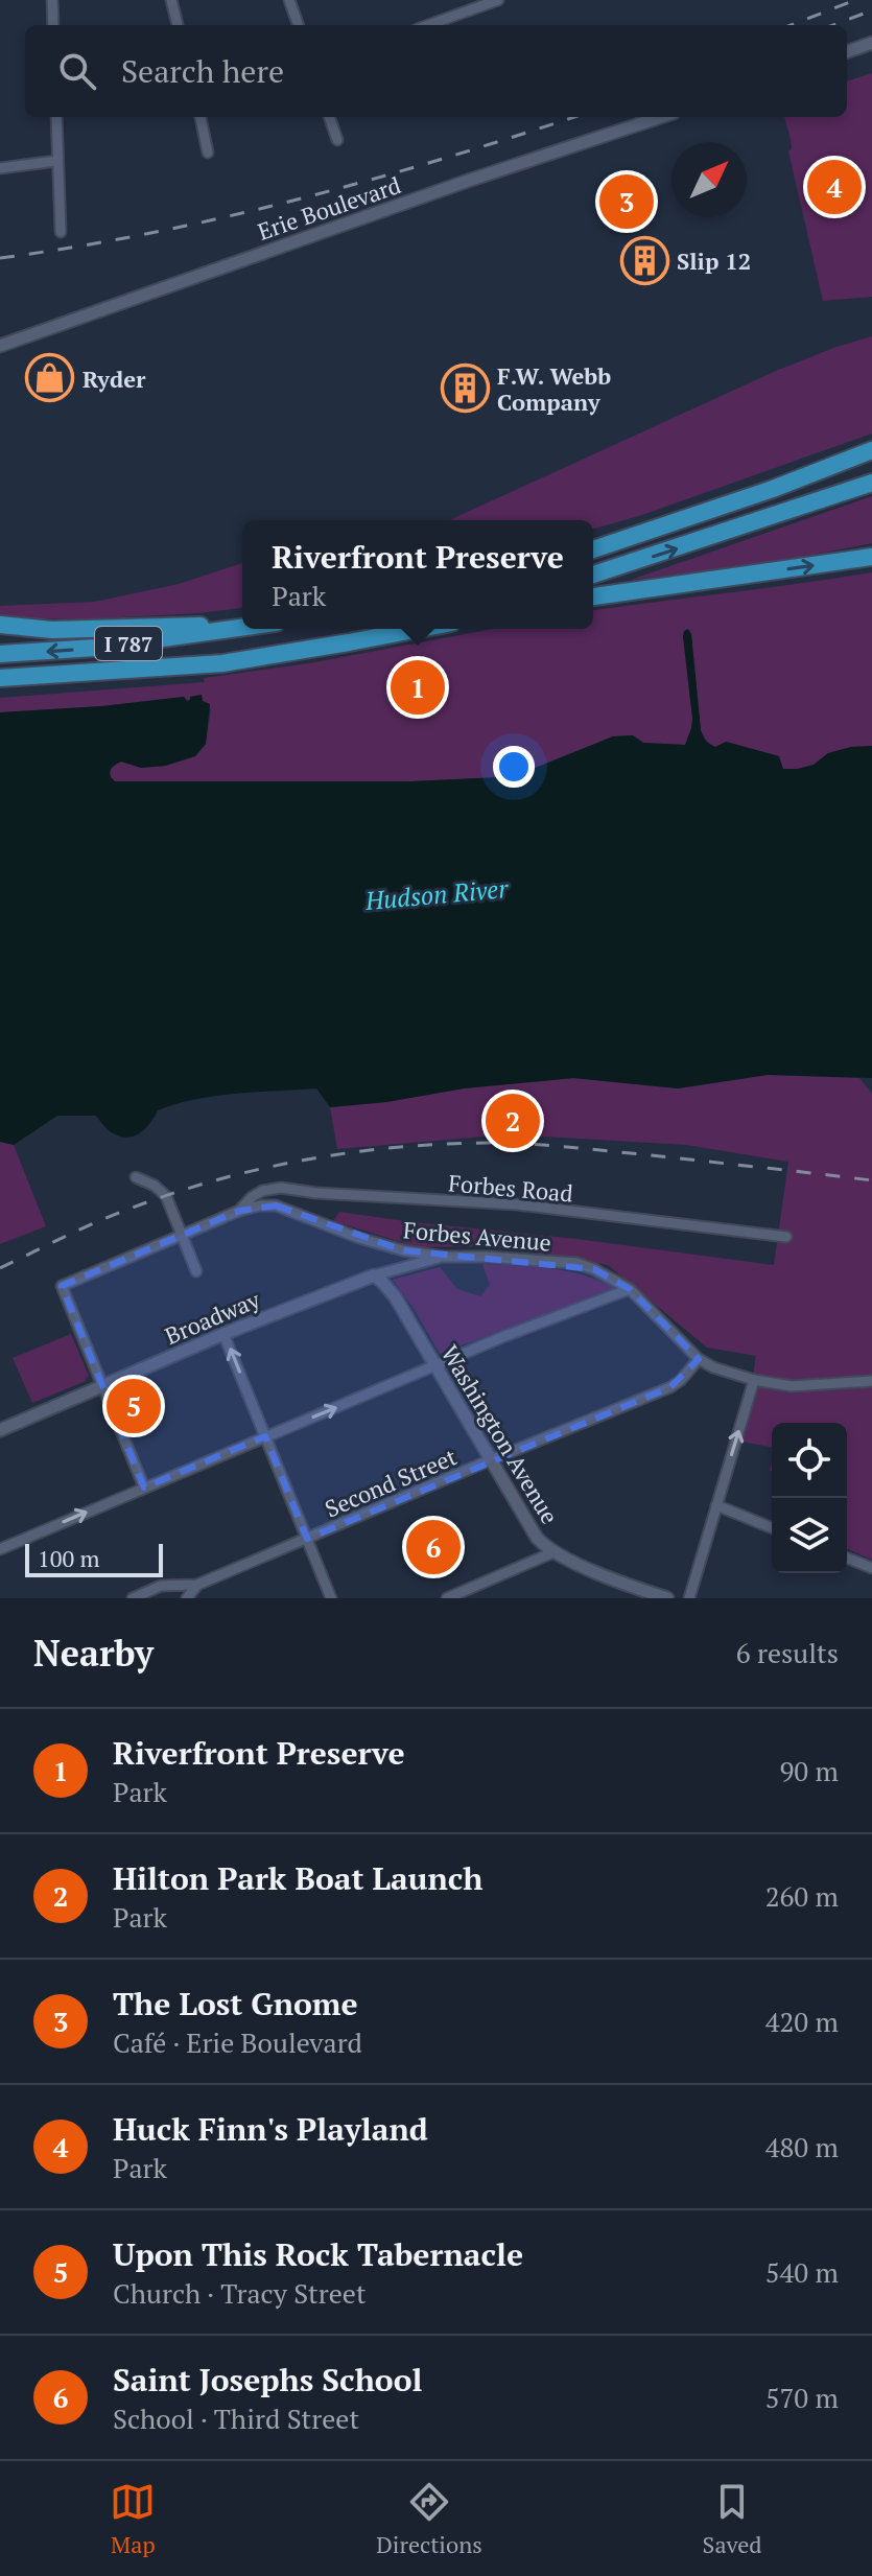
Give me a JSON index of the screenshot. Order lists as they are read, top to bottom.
{
  "streets": {
    "highway": ["I 787"],
    "street": [
      "Erie Boulevard",
      "Forbes Road",
      "Forbes Avenue",
      "Broadway",
      "Washington Avenue",
      "Second Street"
    ]
  },
  "crossings": [
    ["Forbes Road", "Forbes Avenue"],
    ["Forbes Avenue", "Broadway"],
    ["Forbes Avenue", "Second Street"],
    ["Broadway", "Washington Avenue"],
    ["Washington Avenue", "Second Street"]
  ],
  "water": ["Hudson River"],
  "places": {
    "building": ["Slip 12", "F.W. Webb Company"],
    "shop": ["Ryder"]
  },
  "scale_bar": "100 m",
  "north": "top right",
  "page": {
    "search": "Search here",
    "pins": [
      "4",
      "3",
      "1",
      "2",
      "5",
      "6"
    ],
    "popup": ["Riverfront Preserve", "Park"],
    "scale": "100 m",
    "heading": ["Nearby", "6 results"],
    "list": [
      {
        "mark": "1",
        "name": "Riverfront Preserve",
        "note": "Park",
        "value": "90 m"
      },
      {
        "mark": "2",
        "name": "Hilton Park Boat Launch",
        "note": "Park",
        "value": "260 m"
      },
      {
        "mark": "3",
        "name": "The Lost Gnome",
        "note": "Café · Erie Boulevard",
        "value": "420 m"
      },
      {
        "mark": "4",
        "name": "Huck Finn's Playland",
        "note": "Park",
        "value": "480 m"
      },
      {
        "mark": "5",
        "name": "Upon This Rock Tabernacle",
        "note": "Church · Tracy Street",
        "value": "540 m"
      },
      {
        "mark": "6",
        "name": "Saint Josephs School",
        "note": "School · Third Street",
        "value": "570 m"
      }
    ],
    "nav": ["Map", "Directions", "Saved"]
  }
}
